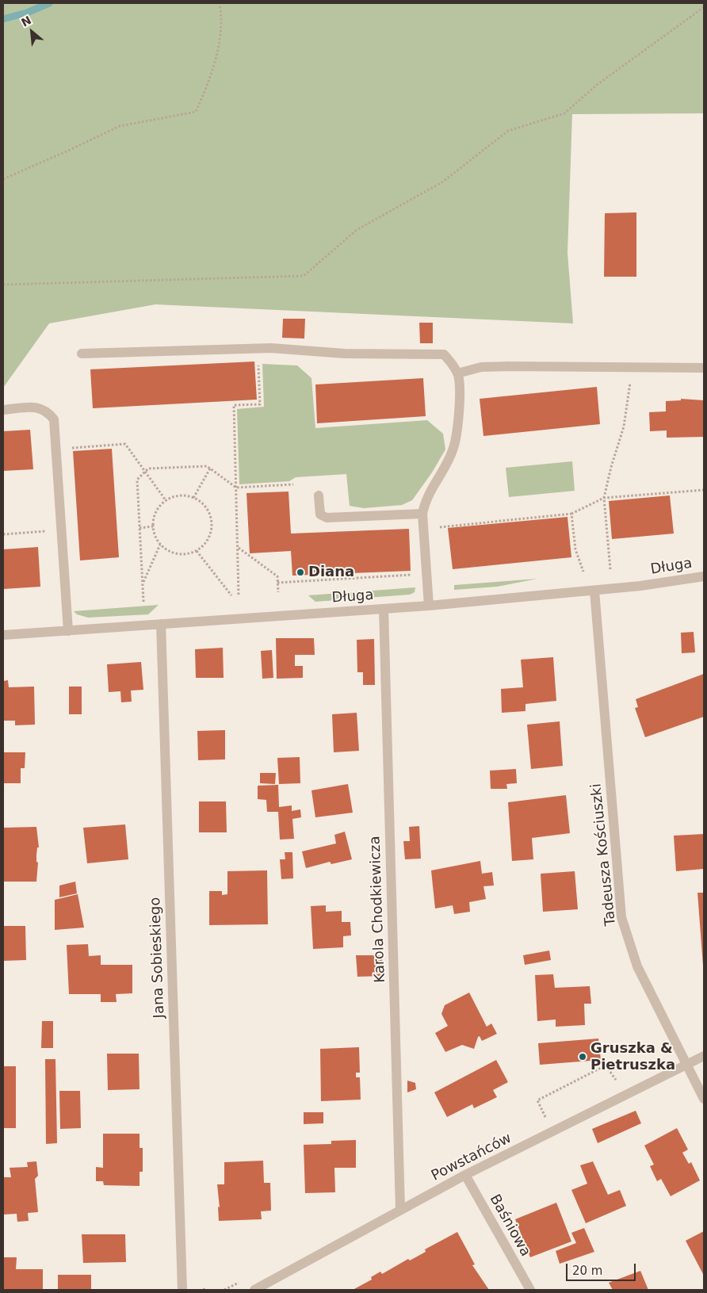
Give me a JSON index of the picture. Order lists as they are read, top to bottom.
{
  "streets": {
    "street": [
      "Długa",
      "Tadeusza Kościuszki",
      "Karola Chodkiewicza",
      "Jana Sobieskiego",
      "Powstańców",
      "Baśniowa"
    ]
  },
  "crossings": [
    ["Długa", "Tadeusza Kościuszki"],
    ["Długa", "Karola Chodkiewicza"],
    ["Długa", "Jana Sobieskiego"],
    ["Tadeusza Kościuszki", "Powstańców"],
    ["Karola Chodkiewicza", "Powstańców"],
    ["Powstańców", "Baśniowa"]
  ],
  "places": ["Diana", "Gruszka & Pietruszka"],
  "scale_bar": "20 m",
  "north": "top left"
}
